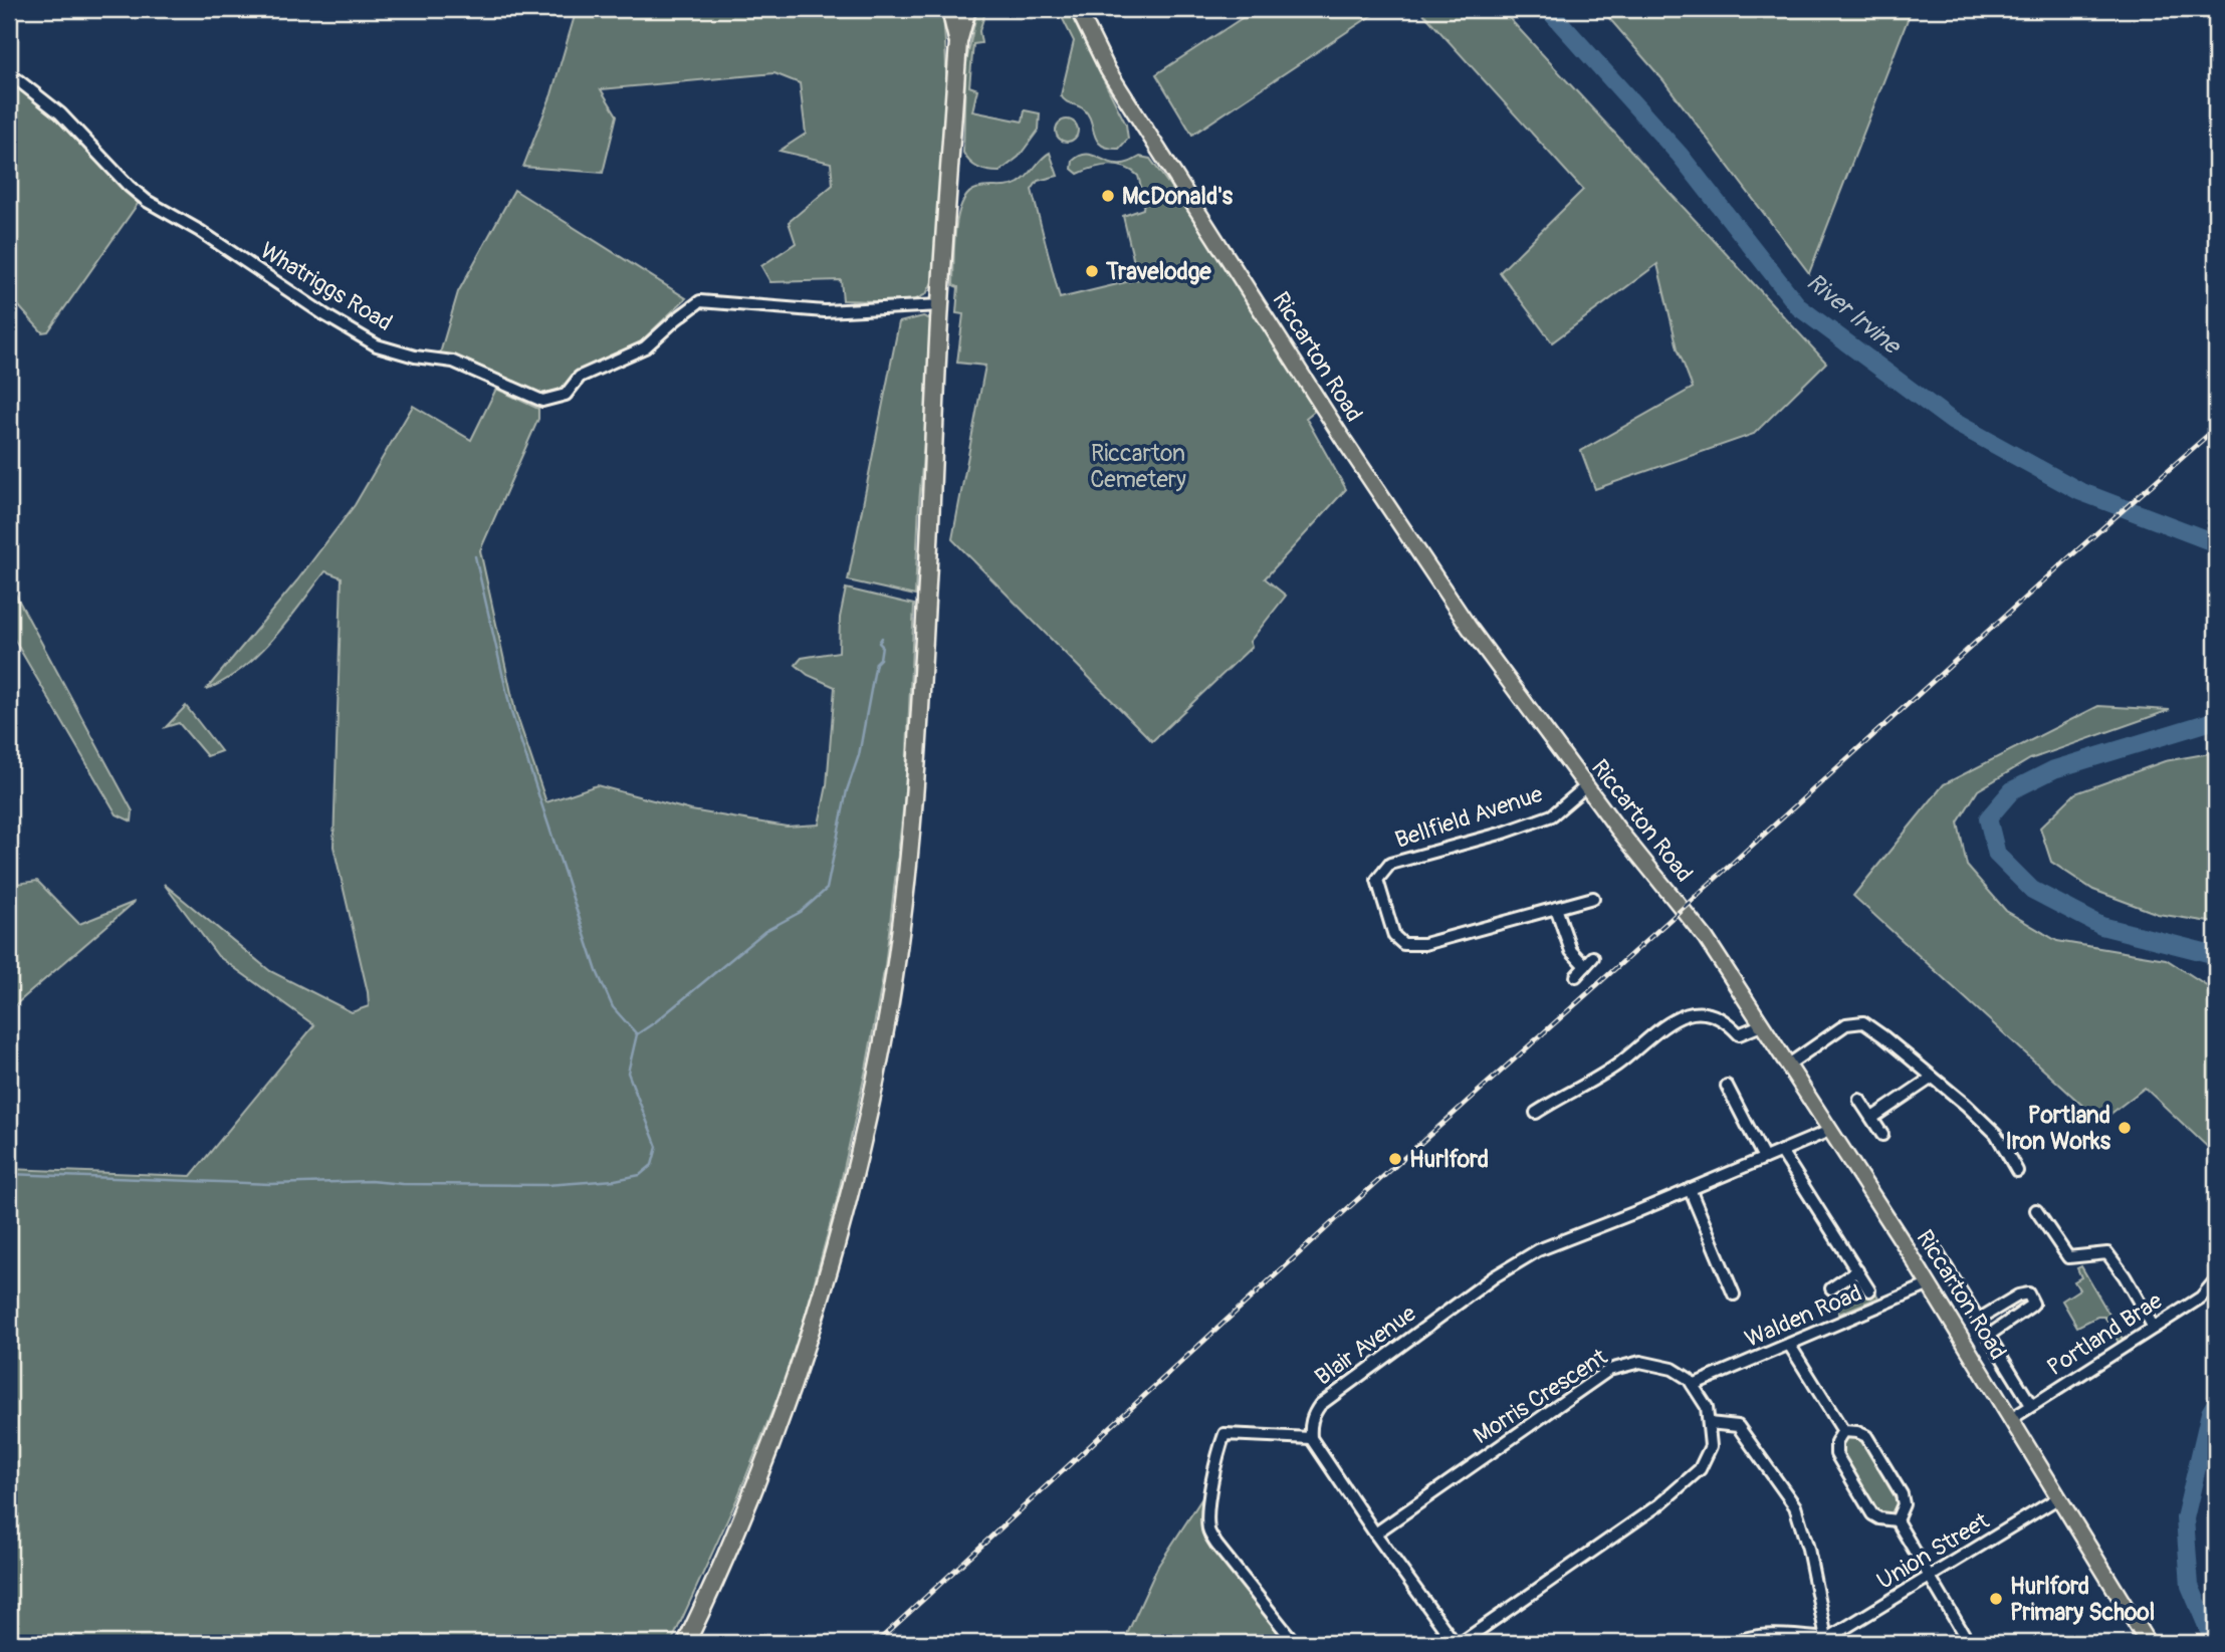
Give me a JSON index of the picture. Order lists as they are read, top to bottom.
{
  "streets": {
    "main road": ["Riccarton Road"],
    "street": [
      "Whatriggs Road",
      "Bellfield Avenue",
      "Walden Road",
      "Portland Brae",
      "Blair Avenue",
      "Morris Crescent",
      "Union Street"
    ]
  },
  "crossings": [
    ["Riccarton Road", "Bellfield Avenue"],
    ["Riccarton Road", "Walden Road"],
    ["Riccarton Road", "Portland Brae"],
    ["Riccarton Road", "Blair Avenue"],
    ["Riccarton Road", "Union Street"],
    ["Walden Road", "Morris Crescent"]
  ],
  "water": ["River Irvine"],
  "parks": ["Riccarton Cemetery"],
  "places": [
    "McDonald's",
    "Travelodge",
    "Portland Iron Works",
    "Hurlford",
    "Hurlford Primary School"
  ]
}
